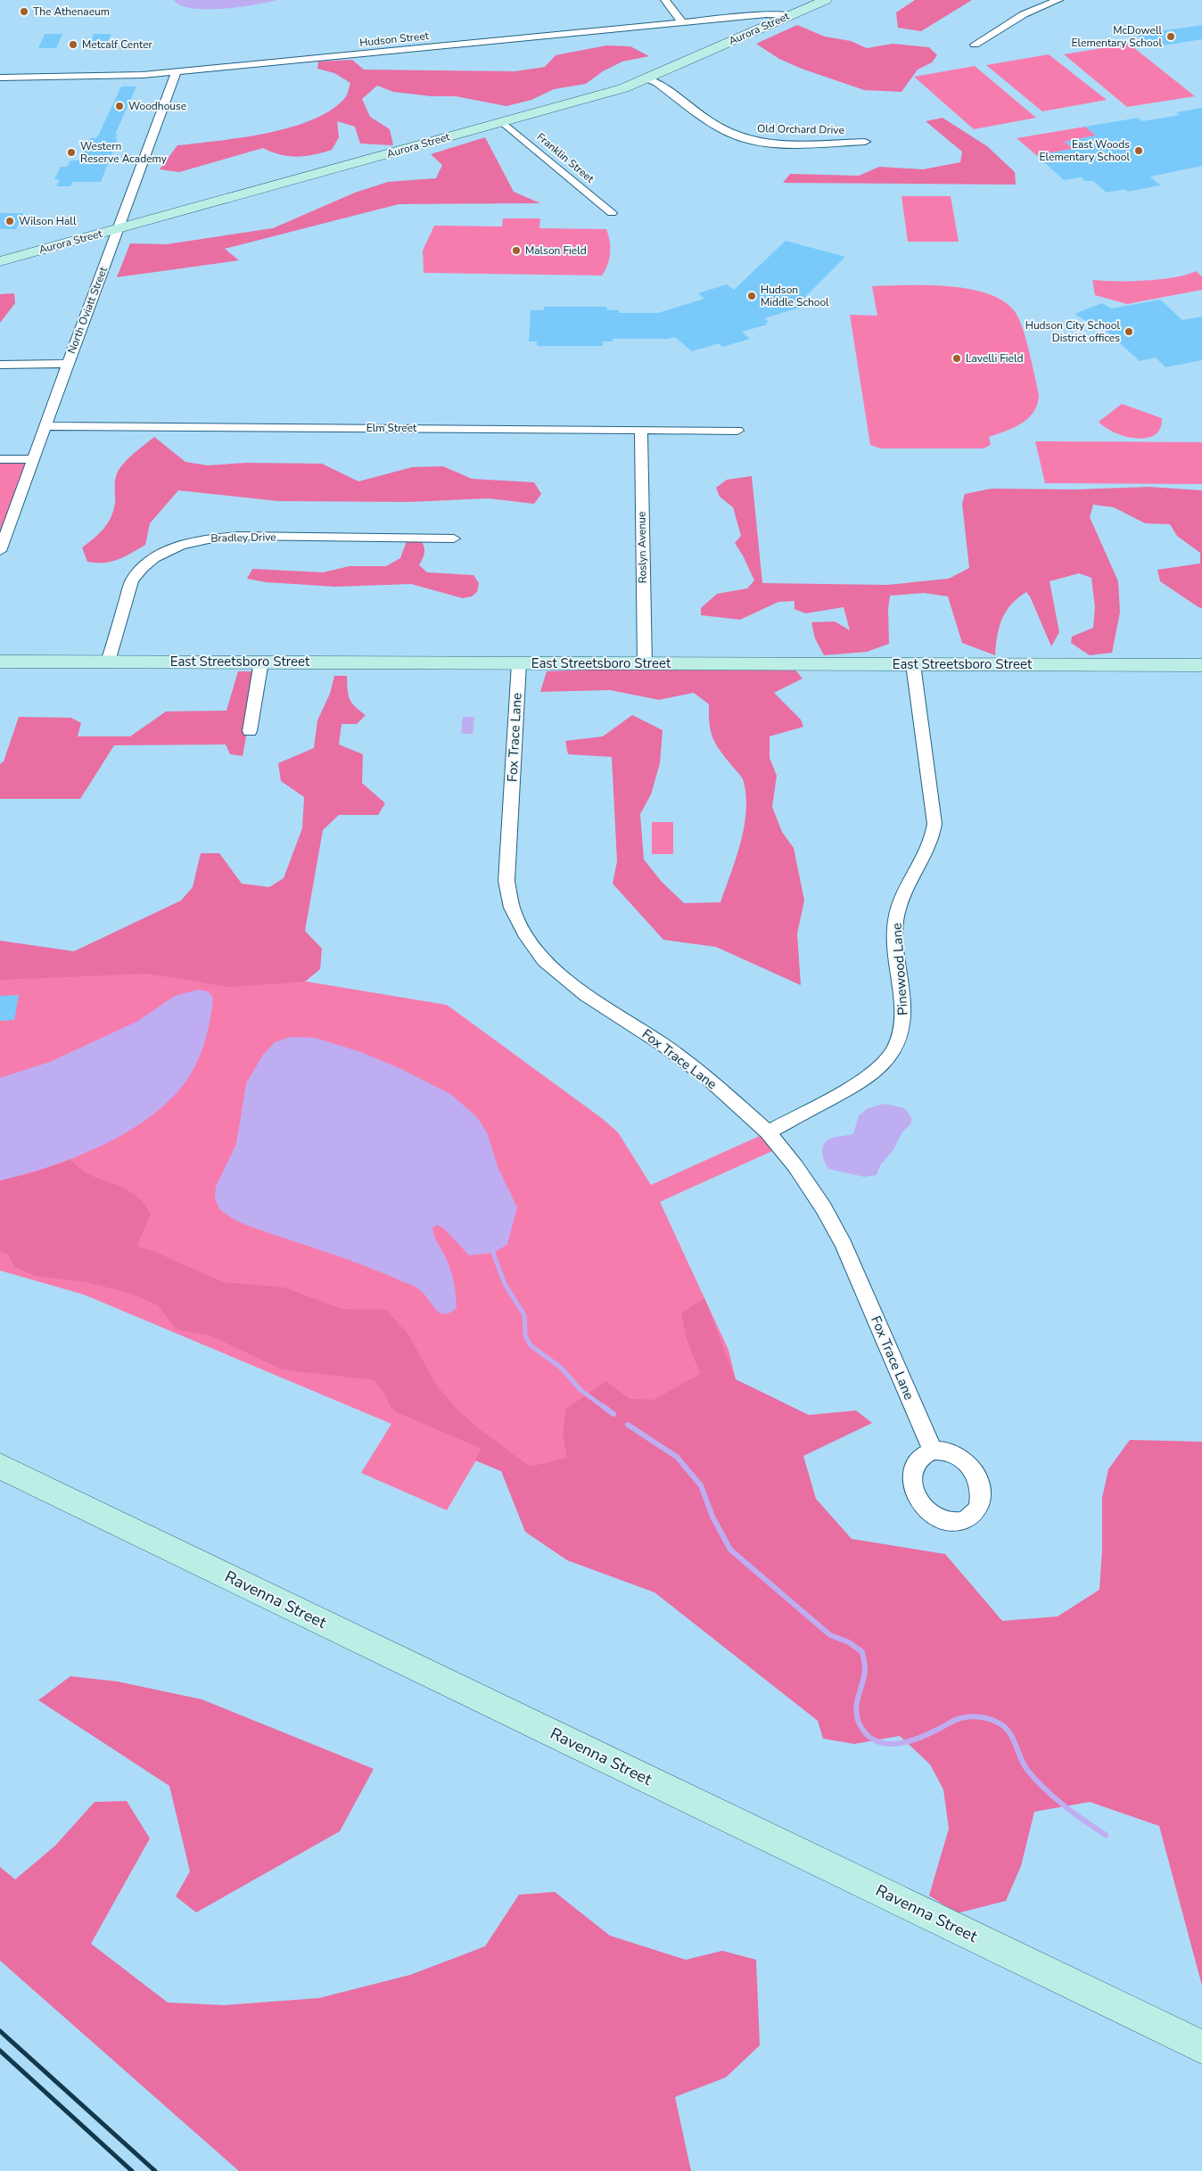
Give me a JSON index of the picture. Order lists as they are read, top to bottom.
{
  "streets": {
    "street": [
      "Aurora Street",
      "Hudson Street",
      "Old Orchard Drive",
      "Franklin Street",
      "North Oviatt Street",
      "Elm Street",
      "Bradley Drive",
      "Roslyn Avenue",
      "East Streetsboro Street",
      "Fox Trace Lane",
      "Pinewood Lane",
      "Ravenna Street"
    ]
  },
  "crossings": [
    ["Aurora Street", "Hudson Street"],
    ["Aurora Street", "Old Orchard Drive"],
    ["Aurora Street", "Franklin Street"],
    ["Aurora Street", "North Oviatt Street"],
    ["Hudson Street", "North Oviatt Street"],
    ["North Oviatt Street", "Elm Street"],
    ["Elm Street", "Roslyn Avenue"],
    ["Bradley Drive", "East Streetsboro Street"],
    ["Roslyn Avenue", "East Streetsboro Street"],
    ["East Streetsboro Street", "Fox Trace Lane"],
    ["East Streetsboro Street", "Pinewood Lane"],
    ["Fox Trace Lane", "Pinewood Lane"]
  ],
  "places": [
    "The Athenaeum",
    "McDowell Elementary School",
    "Metcalf Center",
    "Woodhouse",
    "East Woods Elementary School",
    "Western Reserve Academy",
    "Wilson Hall",
    "Malson Field",
    "Hudson Middle School",
    "Hudson City School District offices",
    "Lavelli Field"
  ]
}
